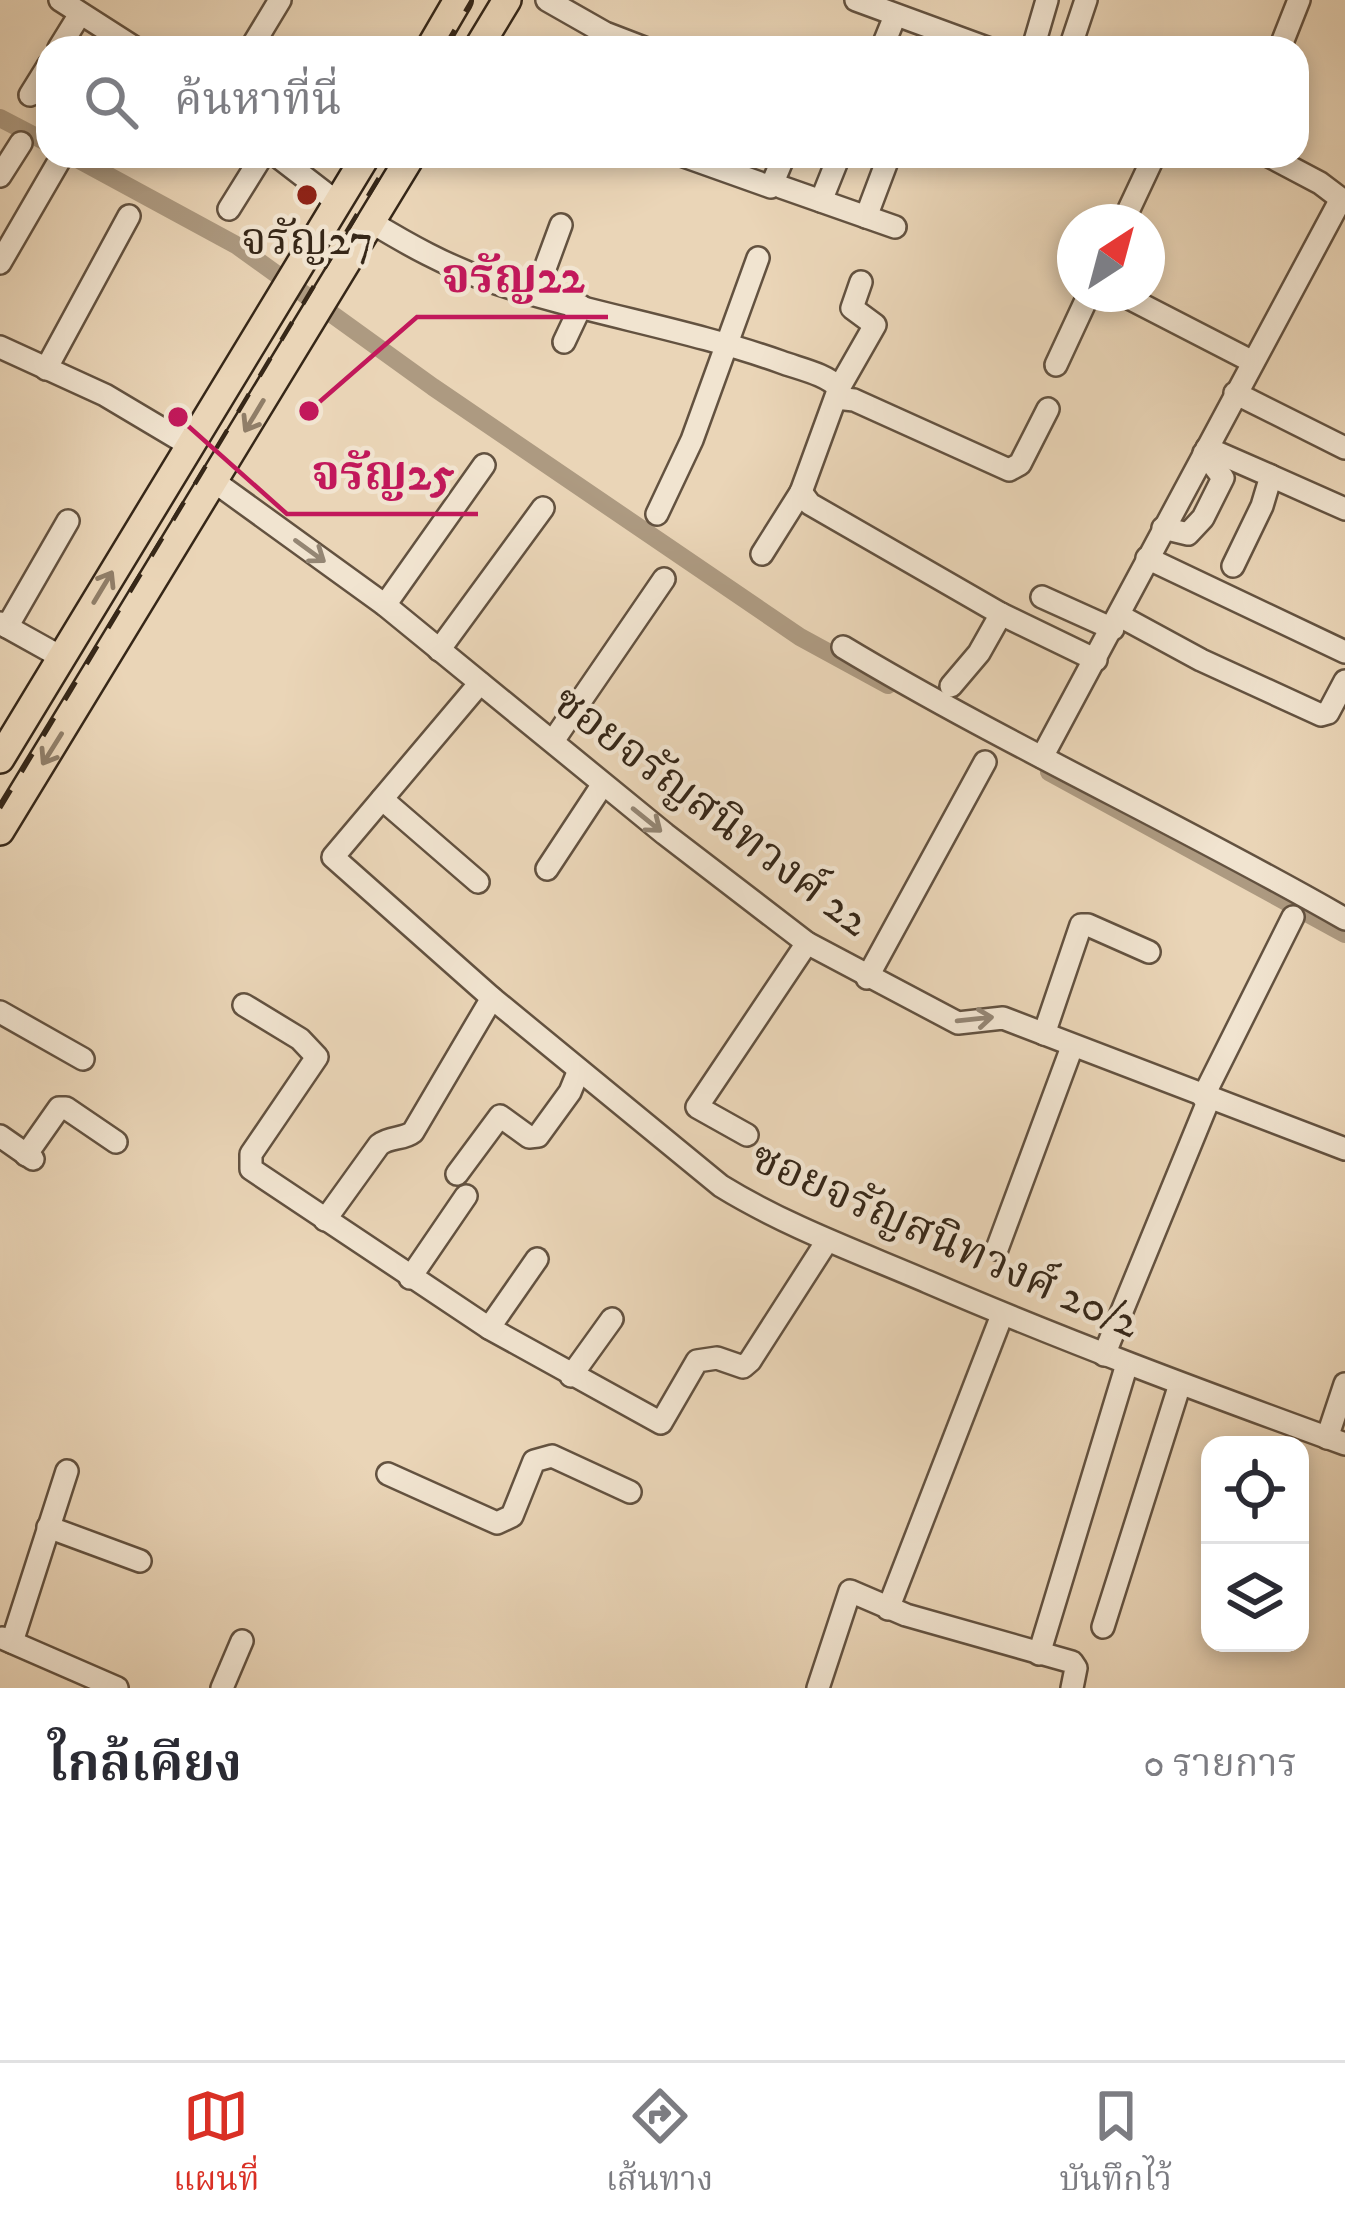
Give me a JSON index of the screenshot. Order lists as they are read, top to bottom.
{
  "streets": {
    "street": ["ซอยจรัญสนิทวงศ์ 22", "ซอยจรัญสนิทวงศ์ 20/2"]
  },
  "one_way": ["ซอยจรัญสนิทวงศ์ 22"],
  "places": ["จรัญ27", "จรัญ22", "จรัญ25"],
  "north": "top right",
  "page": {
    "search": "ค้นหาที่นี่",
    "heading": ["ใกล้เคียง", "0 รายการ"],
    "nav": ["แผนที่", "เส้นทาง", "บันทึกไว้"]
  }
}
